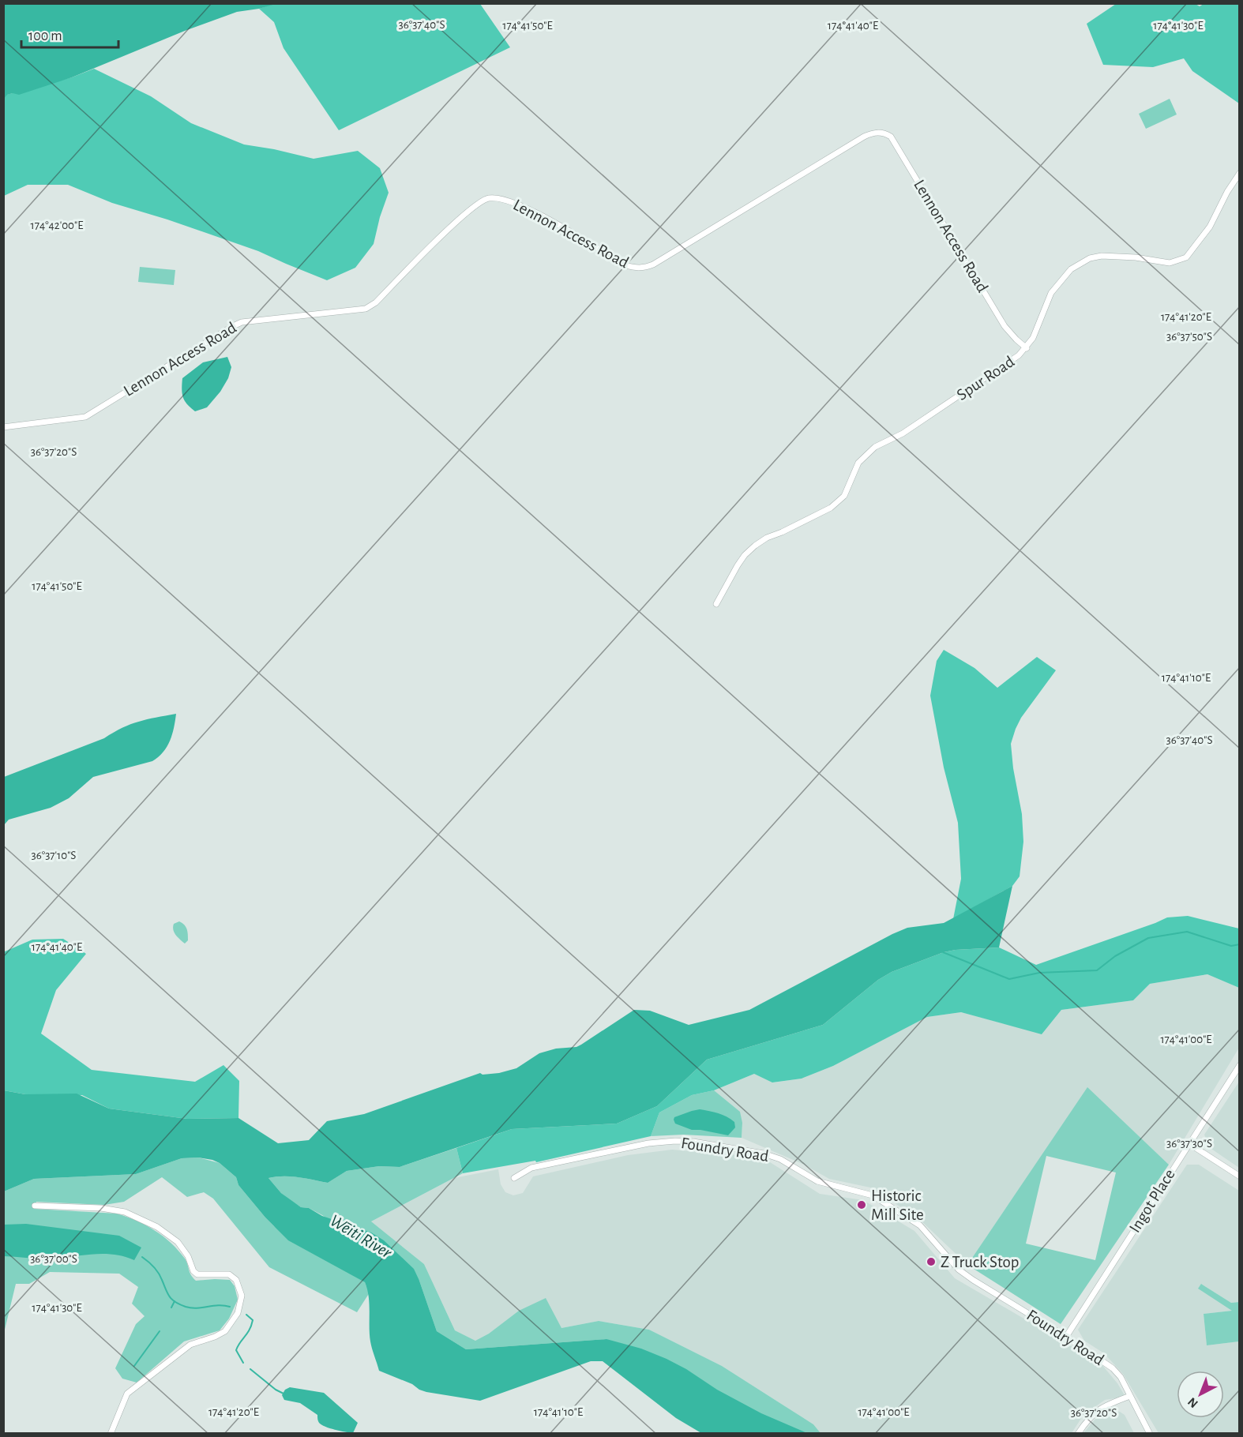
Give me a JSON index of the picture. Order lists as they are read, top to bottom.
{
  "streets": {
    "street": [
      "Lennon Access Road",
      "Spur Road",
      "Foundry Road",
      "Ingot Place"
    ]
  },
  "crossings": [
    ["Lennon Access Road", "Spur Road"],
    ["Foundry Road", "Ingot Place"]
  ],
  "water": ["Wēiti River"],
  "places": ["Historic Mill Site", "Z Truck Stop"],
  "scale_bar": "100 m",
  "north": "bottom left",
  "coordinates": [
    "36°37'40\"S",
    "174°41'50\"E",
    "174°41'40\"E",
    "174°41'30\"E",
    "174°42'00\"E",
    "174°41'20\"E",
    "36°37'50\"S",
    "36°37'20\"S",
    "174°41'10\"E",
    "36°37'10\"S",
    "174°41'00\"E",
    "36°37'30\"S",
    "36°37'00\"S"
  ]
}
